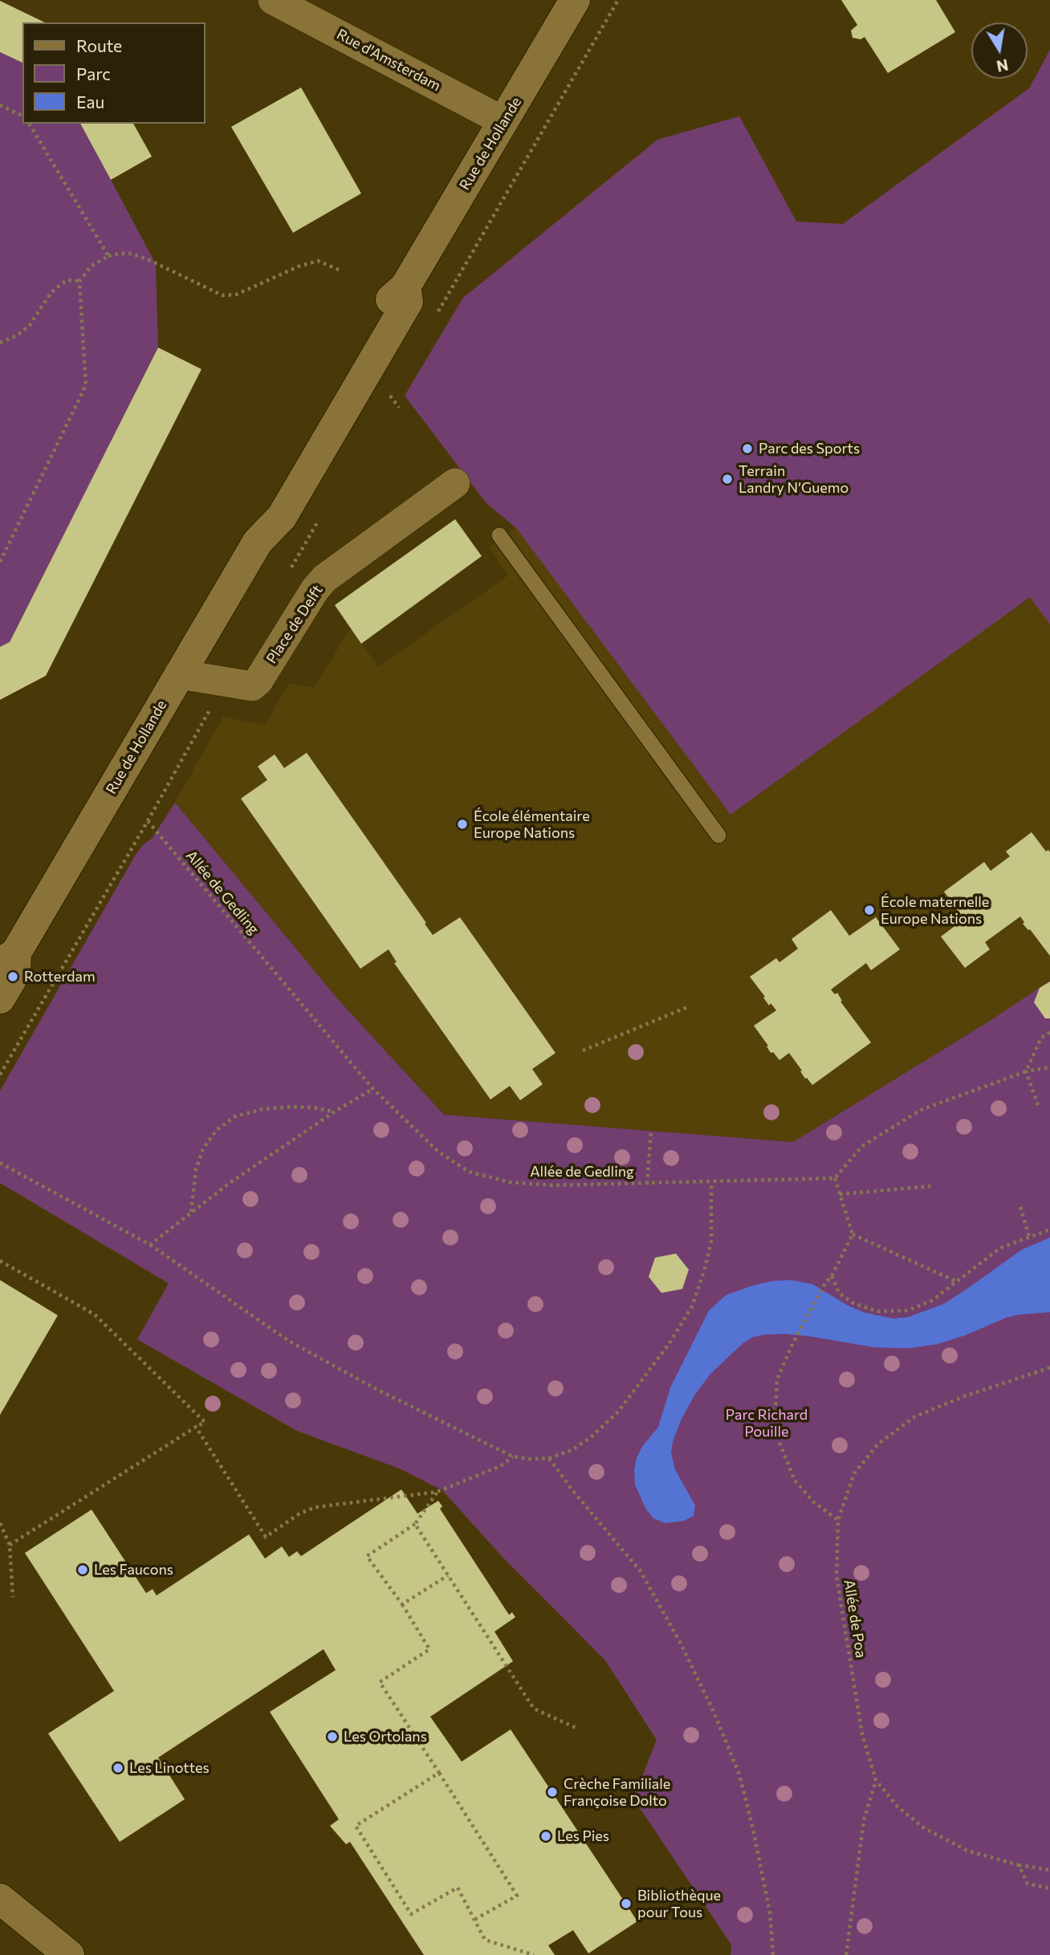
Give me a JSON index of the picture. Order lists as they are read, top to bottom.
{
  "streets": {
    "street": ["Rue d'Amsterdam", "Rue de Hollande", "Place de Delft"],
    "path": ["Allée de Gedling", "Allée de Poa"]
  },
  "crossings": [
    ["Rue d'Amsterdam", "Rue de Hollande"],
    ["Rue de Hollande", "Place de Delft"]
  ],
  "parks": ["Parc Richard Pouille"],
  "places": [
    "Parc des Sports",
    "Terrain Landry N’Guemo",
    "École élémentaire Europe Nations",
    "École maternelle Europe Nations",
    "Rotterdam",
    "Les Faucons",
    "Les Ortolans",
    "Les Linottes",
    "Crèche Familiale Françoise Dolto",
    "Les Pies",
    "Bibliothèque pour Tous"
  ],
  "legend": ["Route", "Parc", "Eau"],
  "north": "bottom"
}
